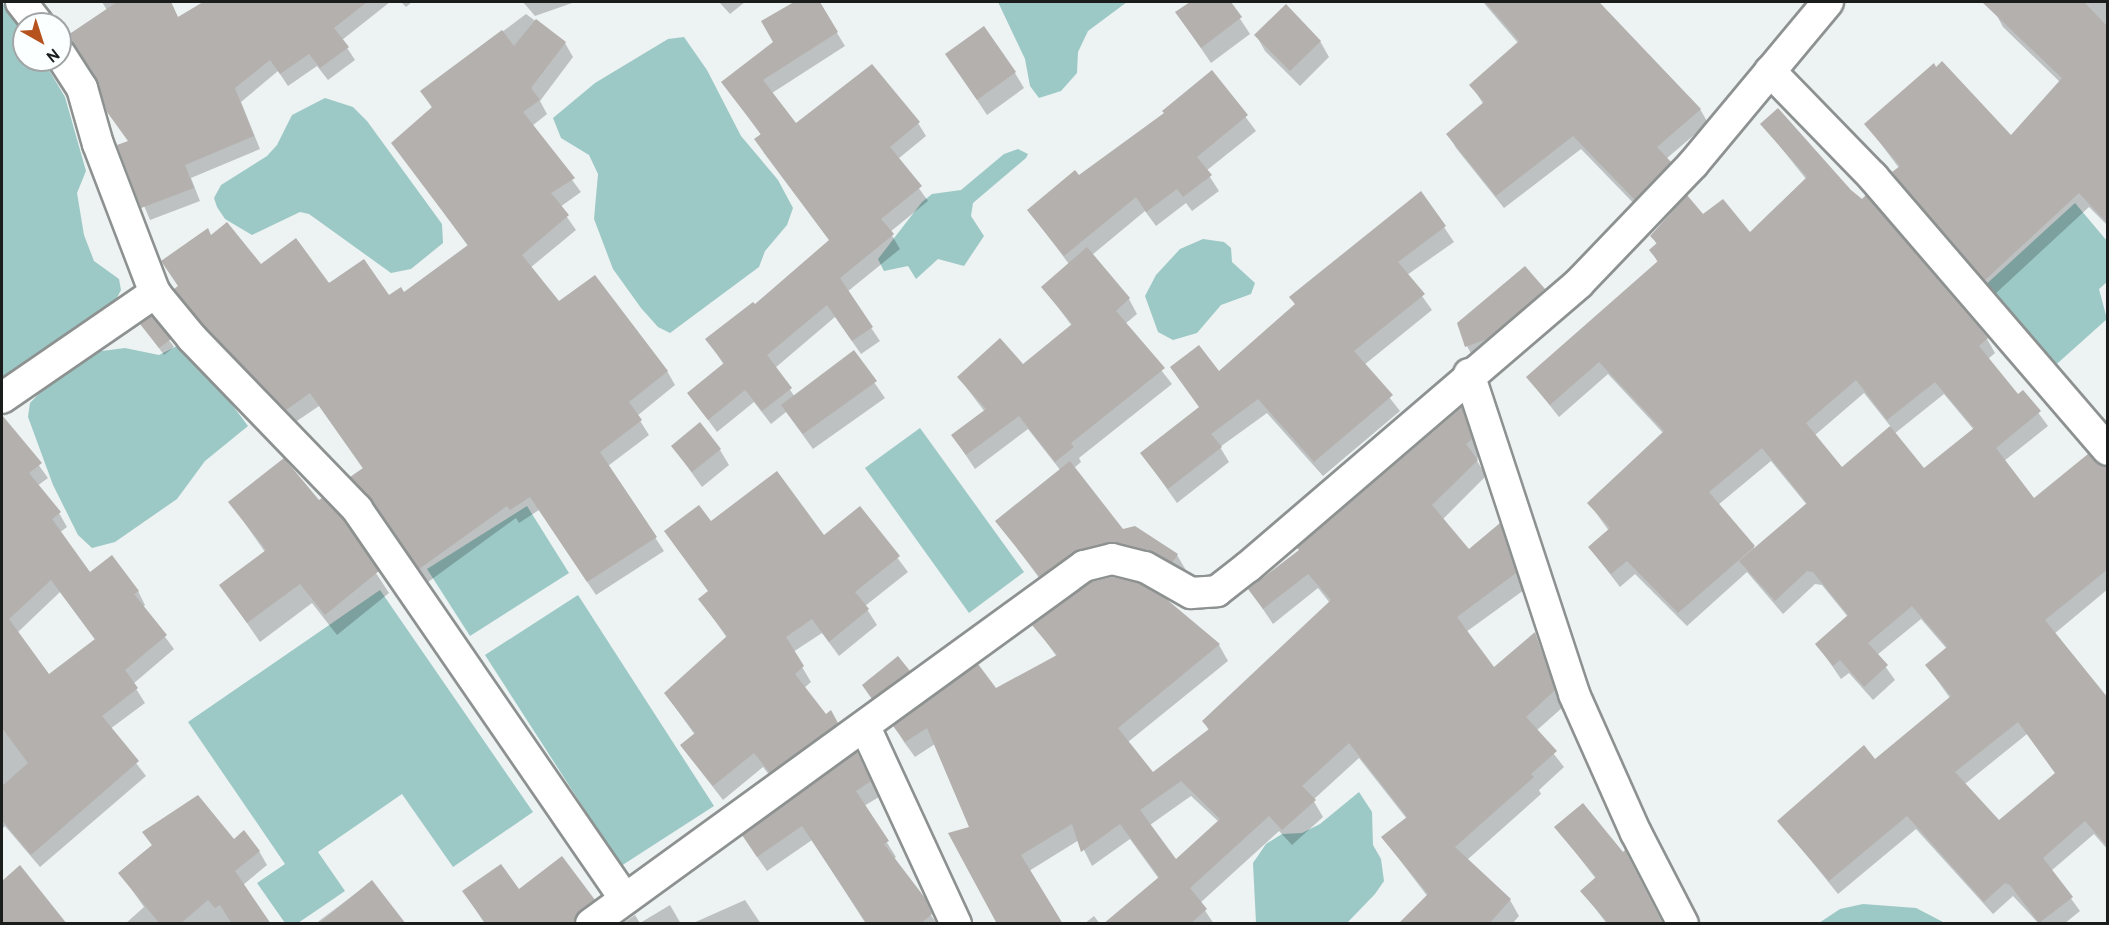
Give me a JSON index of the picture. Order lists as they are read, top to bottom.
{
  "north": "bottom right"
}
